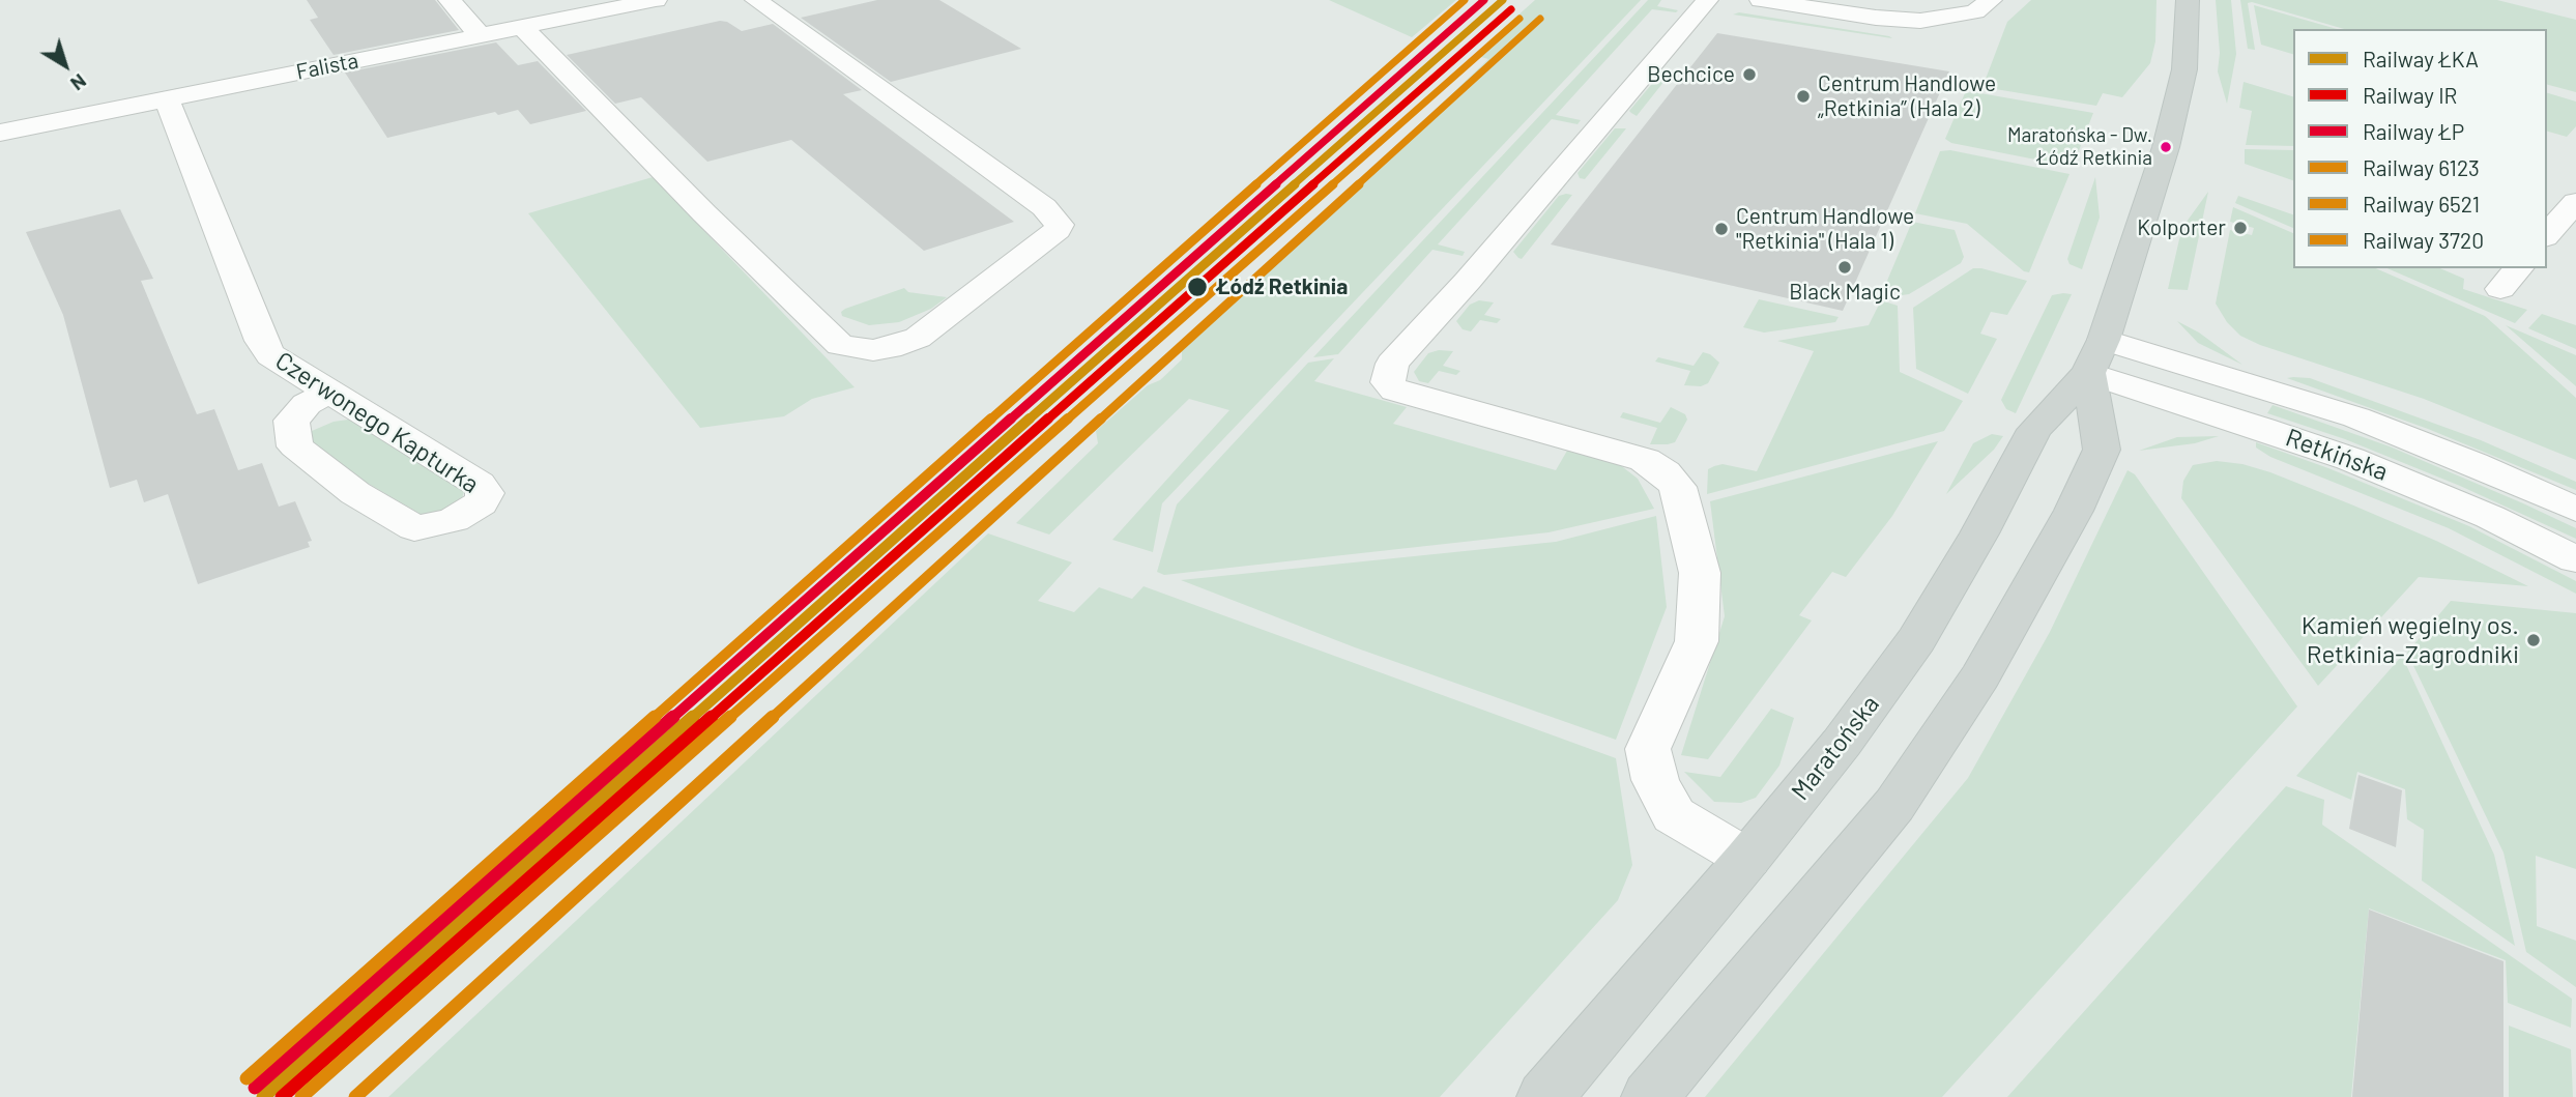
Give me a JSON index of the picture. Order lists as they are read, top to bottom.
{
  "streets": {
    "main road": ["Maratońska"],
    "street": ["Falista", "Czerwonego Kapturka", "Retkińska"]
  },
  "crossings": [
    ["Falista", "Czerwonego Kapturka"],
    ["Retkińska", "Maratońska"]
  ],
  "places": [
    "Bechcice",
    "Centrum Handlowe „Retkinia” (Hala 2)",
    "Maratońska - Dw. Łódź Retkinia",
    "Kolporter",
    "Centrum Handlowe \"Retkinia\" (Hala 1)",
    "Black Magic",
    "Łódź Retkinia",
    "Kamień węgielny os. Retkinia-Zagrodniki"
  ],
  "lines": [
    "rail line ŁKA",
    "rail line ŁP",
    "rail line 6521",
    "rail line IR",
    "rail line 6123",
    "rail line 3720"
  ],
  "legend": [
    "Railway ŁKA",
    "Railway IR",
    "Railway ŁP",
    "Railway 6123",
    "Railway 6521",
    "Railway 3720"
  ],
  "north": "bottom right"
}
